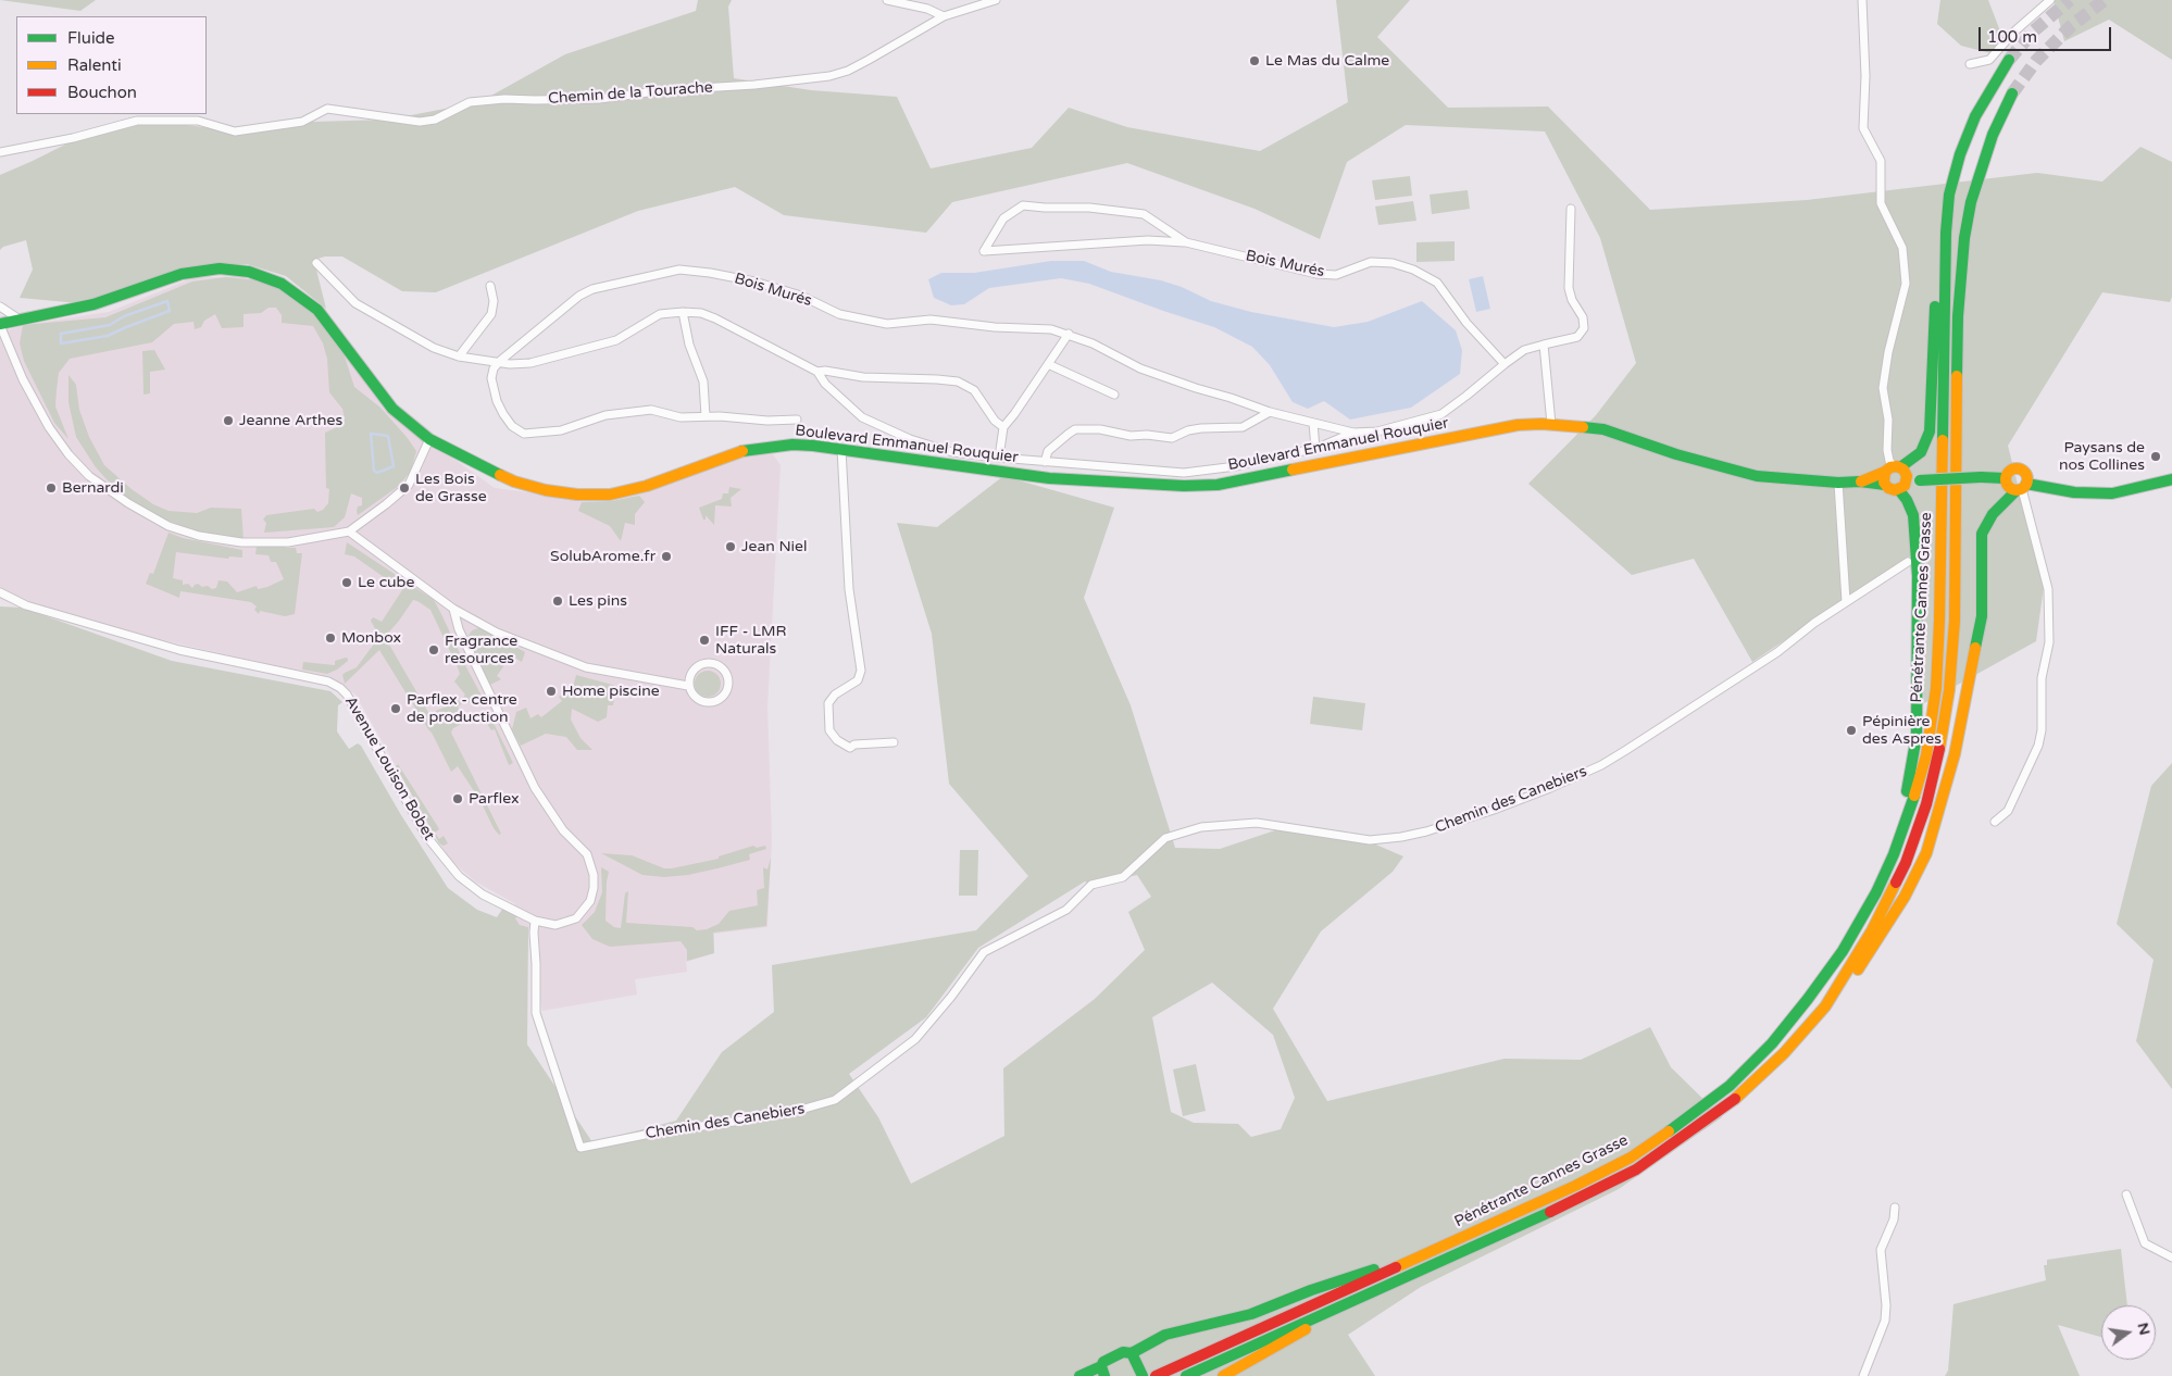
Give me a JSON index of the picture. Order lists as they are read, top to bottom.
{
  "streets": {
    "main road": ["Boulevard Emmanuel Rouquier", "Pénétrante Cannes Grasse"],
    "street": [
      "Chemin de la Tourache",
      "Bois Murés",
      "Avenue Louison Bobet",
      "Chemin des Canebiers"
    ]
  },
  "crossings": [
    ["Boulevard Emmanuel Rouquier", "Pénétrante Cannes Grasse"],
    ["Avenue Louison Bobet", "Chemin des Canebiers"]
  ],
  "places": [
    "Le Mas du Calme",
    "Jeanne Arthes",
    "Paysans de nos Collines",
    "Bernardi",
    "Les Bois de Grasse",
    "Jean Niel",
    "SolubArome.fr",
    "Le cube",
    "Les pins",
    "Monbox",
    "IFF - LMR Naturals",
    "Fragrance resources",
    "Home piscine",
    "Parflex - centre de production",
    "Pépinière des Aspres",
    "Parflex"
  ],
  "legend": ["Fluide", "Ralenti", "Bouchon"],
  "scale_bar": "100 m",
  "north": "right"
}
